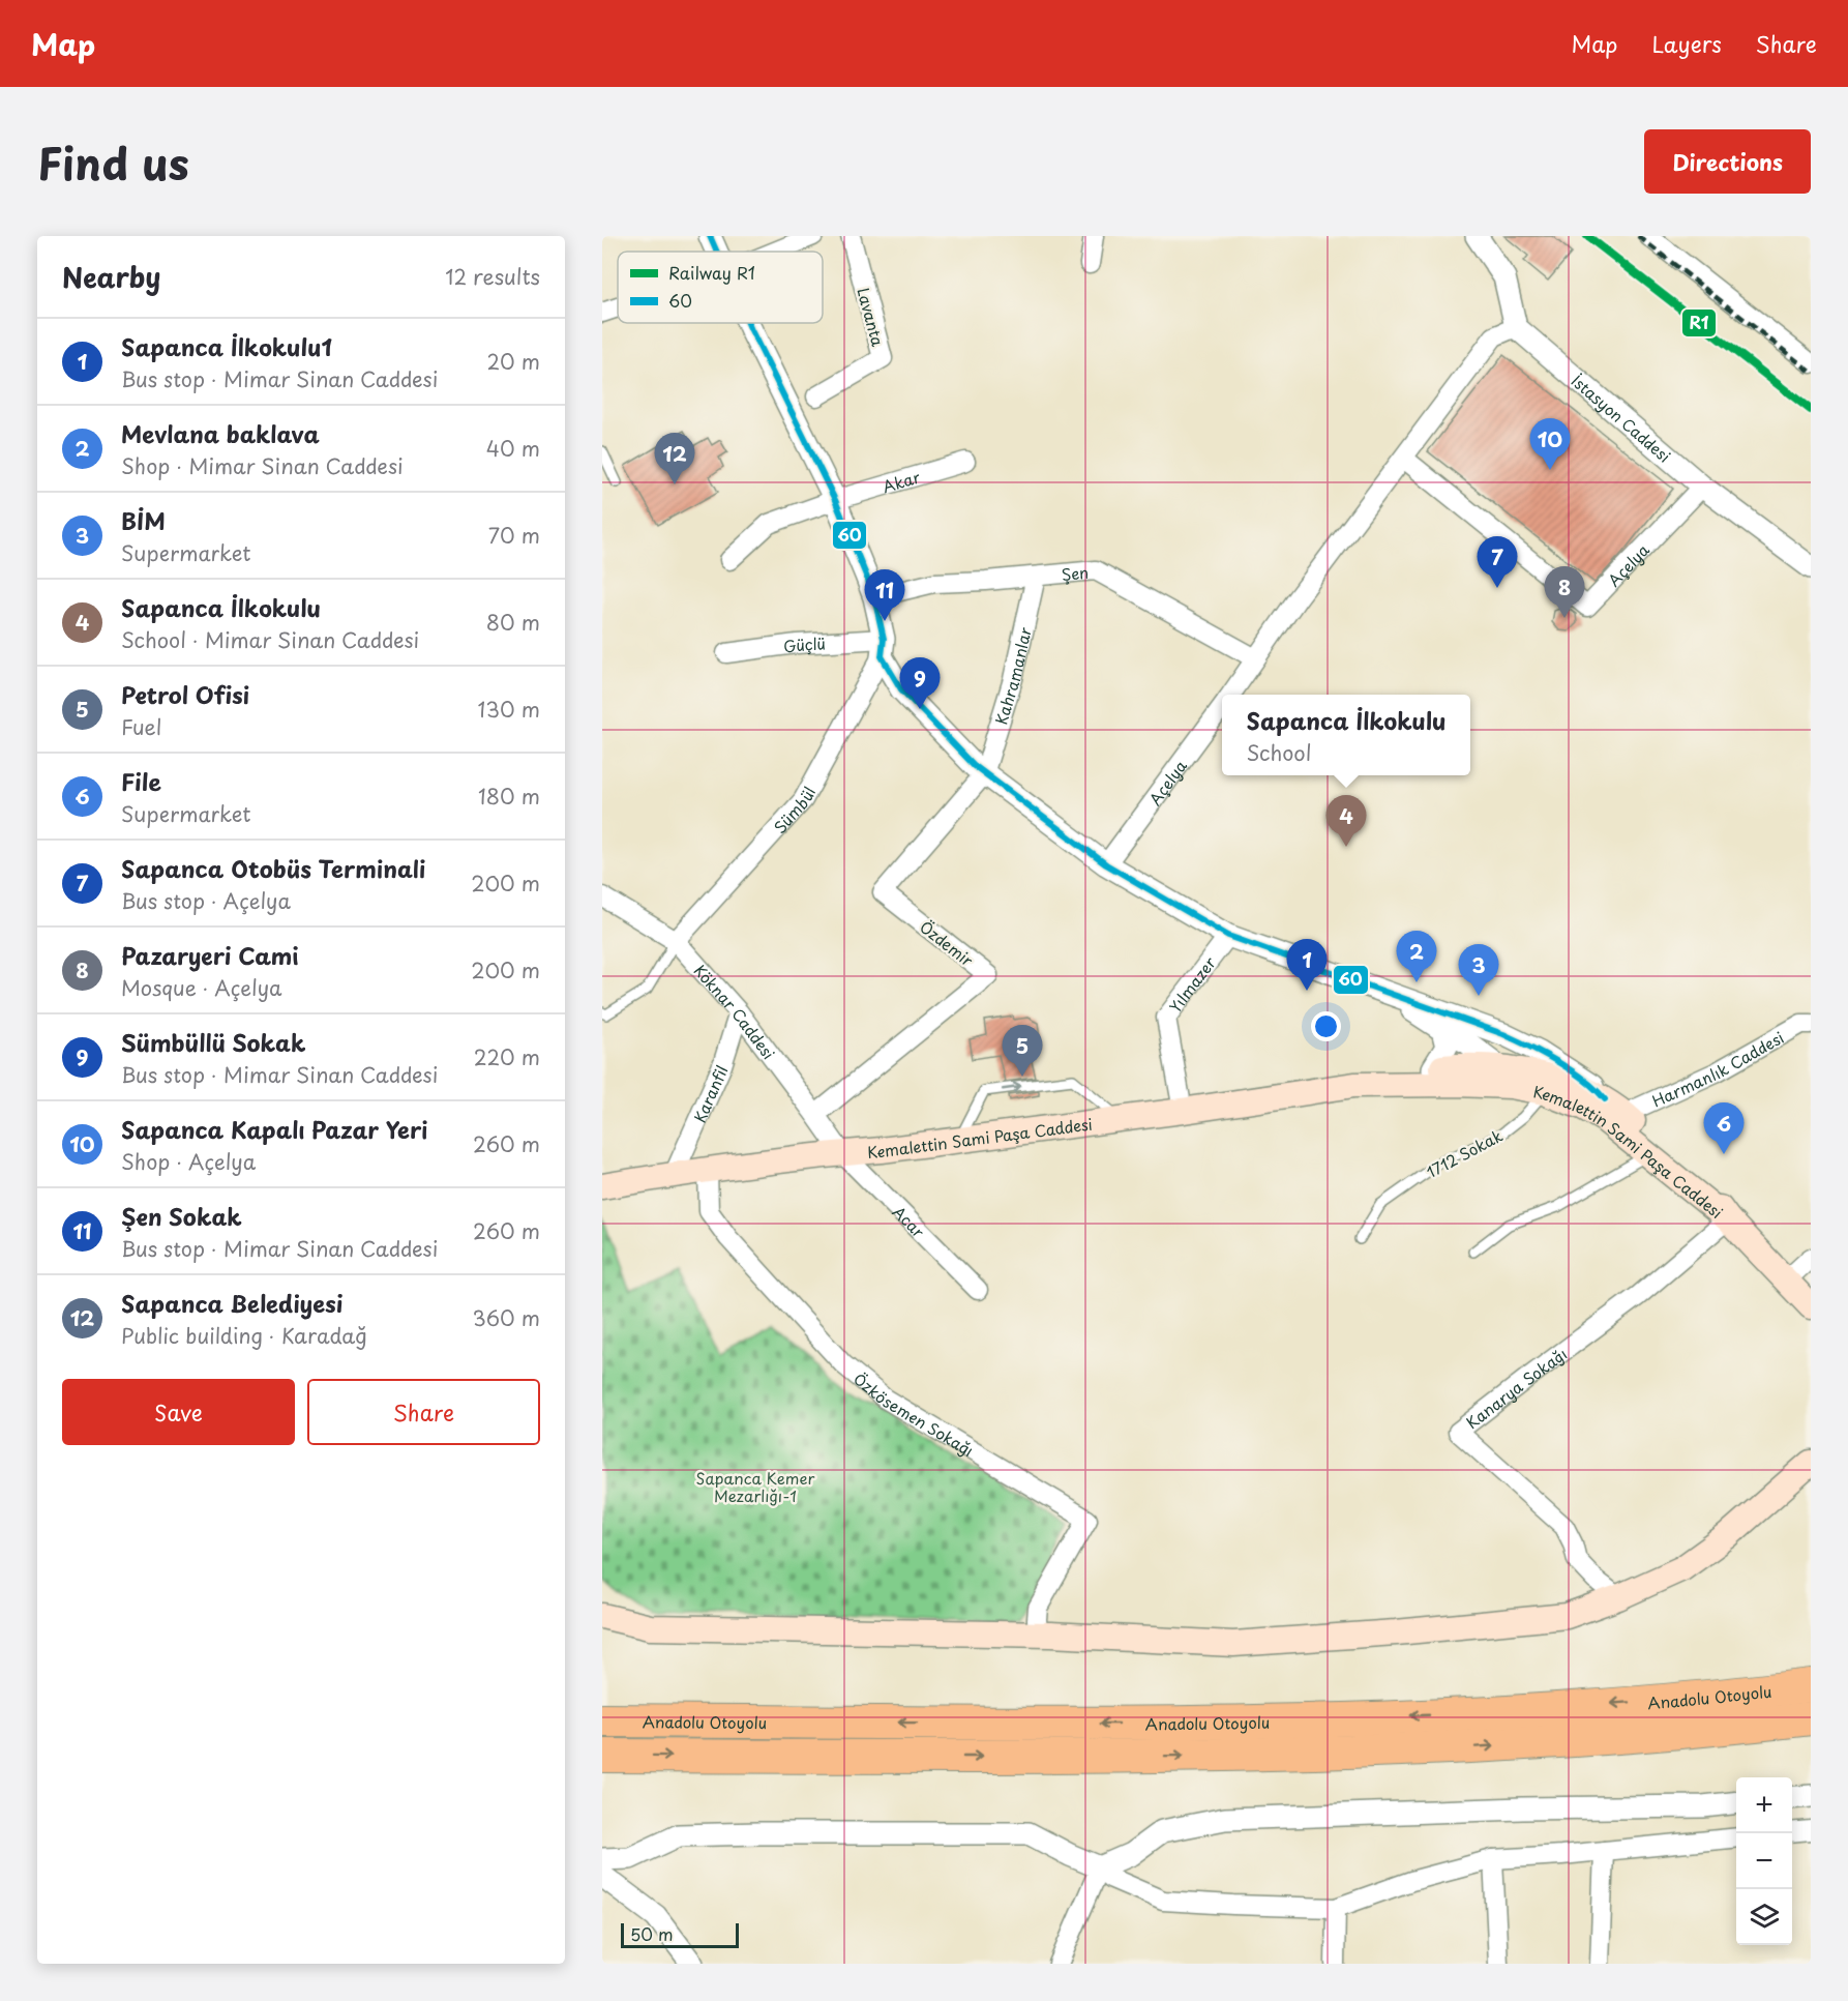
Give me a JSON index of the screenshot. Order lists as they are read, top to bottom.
{
  "streets": {
    "highway": ["Anadolu Otoyolu"],
    "main road": ["Kemalettin Sami Paşa Caddesi"],
    "street": [
      "Lavanta",
      "İstasyon Caddesi",
      "Akar",
      "Açelya",
      "Şen",
      "Güçlü",
      "Kahramanlar",
      "Sümbül",
      "Özdemir",
      "Yılmazer",
      "Köknar Caddesi",
      "Harmanlık Caddesi",
      "Karanfil",
      "Acar",
      "Kanarya Sokağı",
      "Özkösemen Sokağı"
    ],
    "lane": ["1712 Sokak"]
  },
  "crossings": [
    ["İstasyon Caddesi", "Açelya"],
    ["Açelya", "Şen"],
    ["Şen", "Kahramanlar"],
    ["Güçlü", "Sümbül"],
    ["Kahramanlar", "Özdemir"],
    ["Sümbül", "Köknar Caddesi"],
    ["Özdemir", "Köknar Caddesi"],
    ["Yılmazer", "Kemalettin Sami Paşa Caddesi"],
    ["Köknar Caddesi", "Karanfil"],
    ["Köknar Caddesi", "Kemalettin Sami Paşa Caddesi"],
    ["Köknar Caddesi", "Acar"],
    ["Harmanlık Caddesi", "Kemalettin Sami Paşa Caddesi"],
    ["Karanfil", "Kemalettin Sami Paşa Caddesi"],
    ["Kemalettin Sami Paşa Caddesi", "1712 Sokak"],
    ["Kemalettin Sami Paşa Caddesi", "Acar"],
    ["Kemalettin Sami Paşa Caddesi", "Kanarya Sokağı"],
    ["Kemalettin Sami Paşa Caddesi", "Özkösemen Sokağı"]
  ],
  "parks": ["Sapanca Kemer Mezarlığı-1"],
  "lines": ["rail line R1", "transit line 60"],
  "legend": ["Railway R1", "60"],
  "scale_bar": "50 m",
  "page": {
    "header": "Map",
    "nav": ["Map", "Layers", "Share"],
    "title": "Find us",
    "buttons": [
      "Directions",
      ["Save", "Share"]
    ],
    "heading": ["Nearby", "12 results"],
    "list": [
      {
        "mark": "1",
        "name": "Sapanca İlkokulu1",
        "note": "Bus stop · Mimar Sinan Caddesi",
        "value": "20 m"
      },
      {
        "mark": "2",
        "name": "Mevlana baklava",
        "note": "Shop · Mimar Sinan Caddesi",
        "value": "40 m"
      },
      {
        "mark": "3",
        "name": "BİM",
        "note": "Supermarket",
        "value": "70 m"
      },
      {
        "mark": "4",
        "name": "Sapanca İlkokulu",
        "note": "School · Mimar Sinan Caddesi",
        "value": "80 m"
      },
      {
        "mark": "5",
        "name": "Petrol Ofisi",
        "note": "Fuel",
        "value": "130 m"
      },
      {
        "mark": "6",
        "name": "File",
        "note": "Supermarket",
        "value": "180 m"
      },
      {
        "mark": "7",
        "name": "Sapanca Otobüs Terminali",
        "note": "Bus stop · Açelya",
        "value": "200 m"
      },
      {
        "mark": "8",
        "name": "Pazaryeri Cami",
        "note": "Mosque · Açelya",
        "value": "200 m"
      },
      {
        "mark": "9",
        "name": "Sümbüllü Sokak",
        "note": "Bus stop · Mimar Sinan Caddesi",
        "value": "220 m"
      },
      {
        "mark": "10",
        "name": "Sapanca Kapalı Pazar Yeri",
        "note": "Shop · Açelya",
        "value": "260 m"
      },
      {
        "mark": "11",
        "name": "Şen Sokak",
        "note": "Bus stop · Mimar Sinan Caddesi",
        "value": "260 m"
      },
      {
        "mark": "12",
        "name": "Sapanca Belediyesi",
        "note": "Public building · Karadağ",
        "value": "360 m"
      }
    ],
    "pins": [
      "10",
      "12",
      "7",
      "8",
      "11",
      "9",
      "4",
      "2",
      "1",
      "3",
      "5",
      "6"
    ],
    "popup": ["Sapanca İlkokulu", "School"],
    "map_buttons": ["+", "−"],
    "scale": "50 m"
  }
}
